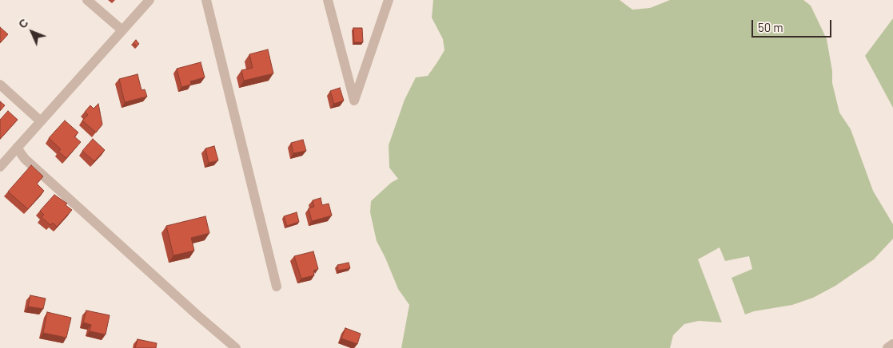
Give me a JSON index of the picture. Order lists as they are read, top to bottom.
{
  "scale_bar": "50 m",
  "north": "top left"
}
